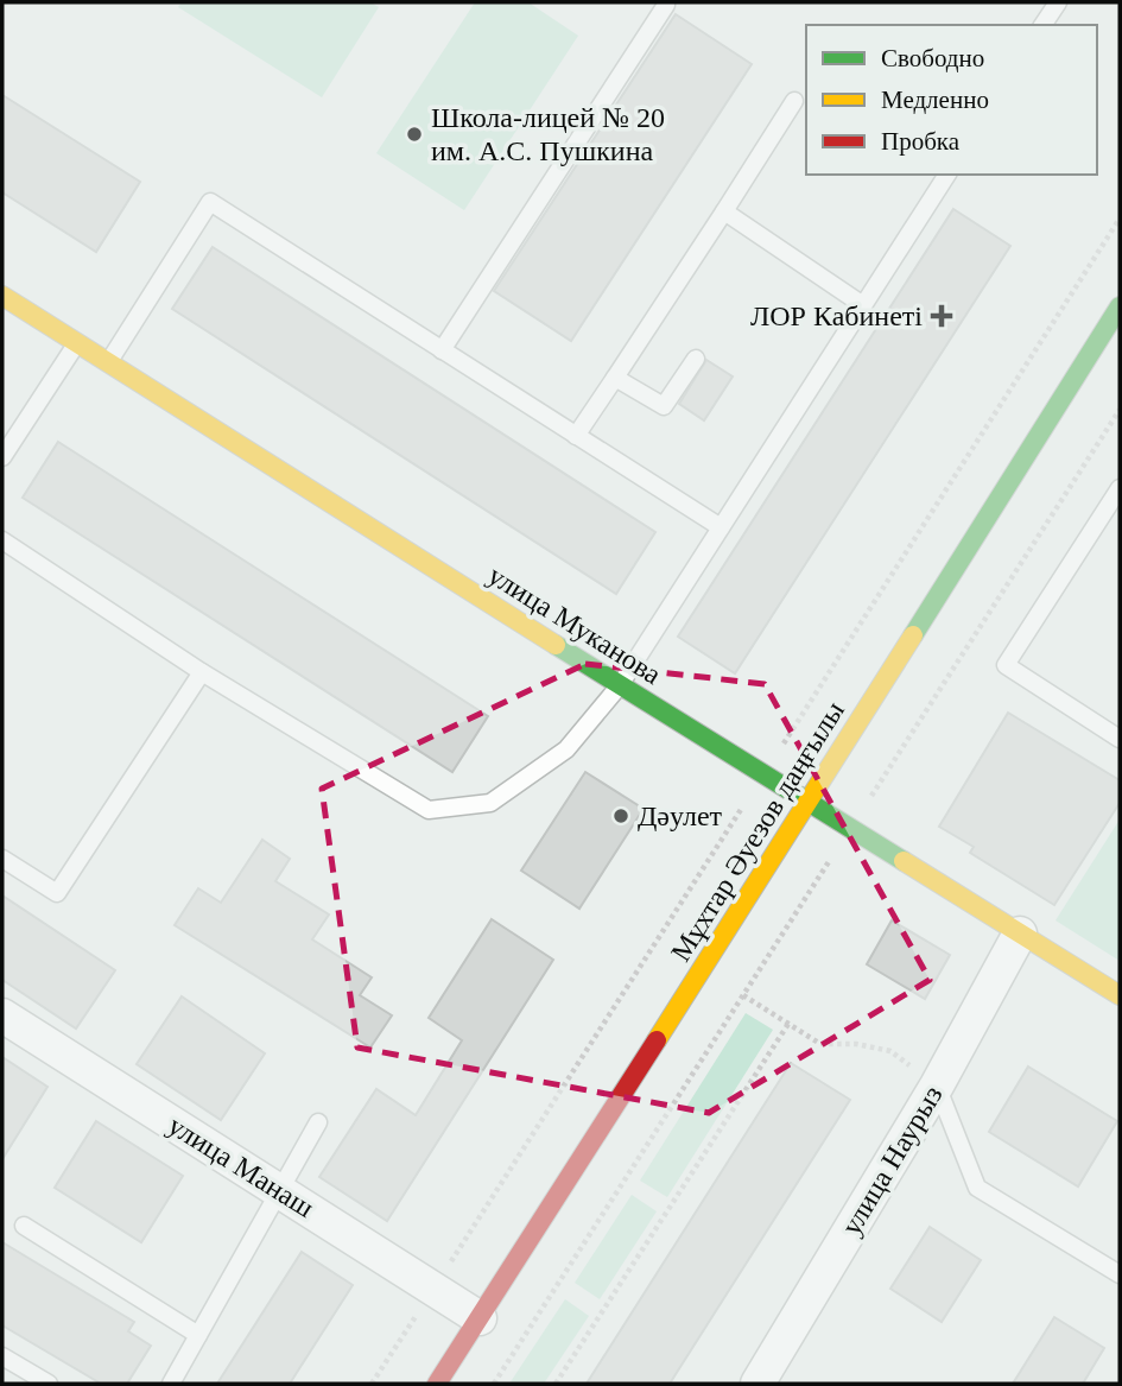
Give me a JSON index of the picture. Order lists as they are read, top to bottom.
{
  "streets": {
    "street": [
      "улица Муканова",
      "Мұхтар Әуезов даңғылы",
      "улица Наурыз",
      "улица Манаш"
    ]
  },
  "crossings": [
    ["улица Муканова", "Мұхтар Әуезов даңғылы"],
    ["улица Муканова", "улица Наурыз"],
    ["Мұхтар Әуезов даңғылы", "улица Манаш"]
  ],
  "places": {
    "other": ["Школа-лицей № 20 им. А.С. Пушкина", "Дәулет"],
    "health": ["ЛОР Кабинетi"]
  },
  "legend": ["Свободно", "Медленно", "Пробка"]
}
